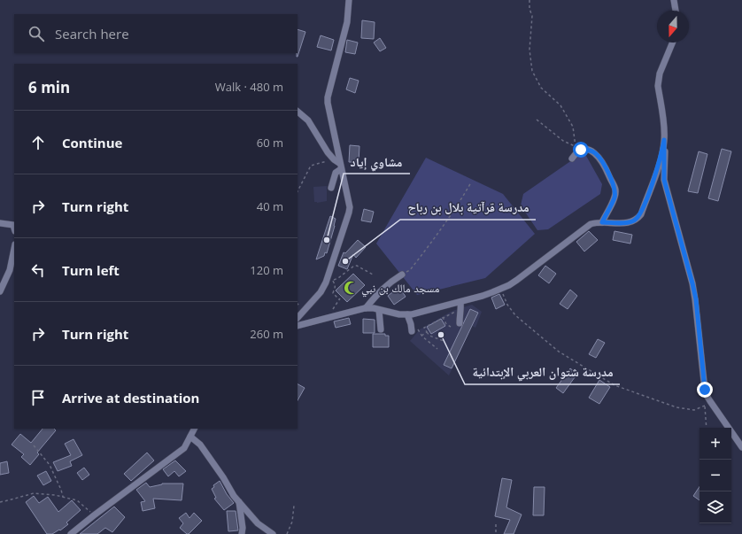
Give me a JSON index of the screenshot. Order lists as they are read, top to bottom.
{
  "places": {
    "other": ["مشاوي إياد", "مدرسة قرآتية بلال بن رباح", "مدرسة شتوان العربي الإبتدائية"],
    "mosque": ["مسجد مالك بن نبي"]
  },
  "north": "bottom",
  "page": {
    "search": "Search here",
    "heading": ["6 min", "Walk · 480 m"],
    "list": [
      ["Continue", "60 m"],
      ["Turn right", "40 m"],
      ["Turn left", "120 m"],
      ["Turn right", "260 m"],
      "Arrive at destination"
    ],
    "map_buttons": ["+", "−"]
  }
}
